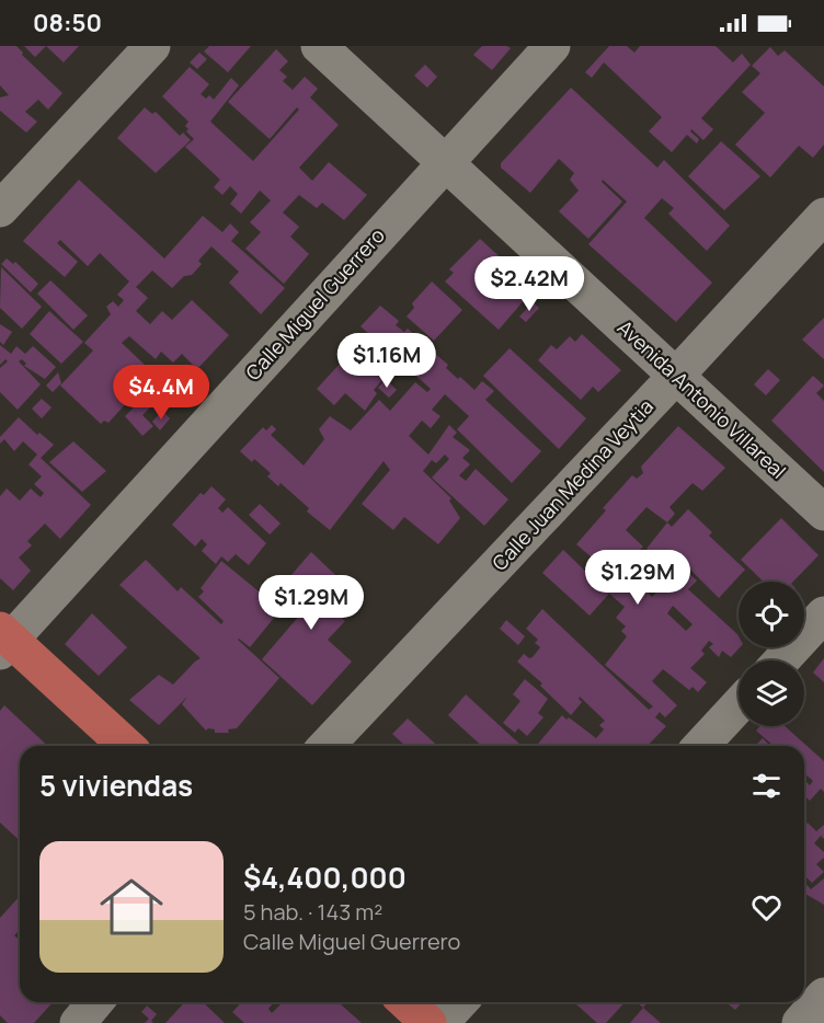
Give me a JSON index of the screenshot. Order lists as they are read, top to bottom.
{
  "streets": {
    "street": ["Calle Miguel Guerrero", "Avenida Antonio Villareal", "Calle Juan Medina Veytia"]
  },
  "crossings": [
    ["Calle Miguel Guerrero", "Avenida Antonio Villareal"],
    ["Avenida Antonio Villareal", "Calle Juan Medina Veytia"]
  ],
  "page": {
    "status": "08:50",
    "price": [
      "$2.42M",
      "$1.16M",
      "$4.4M",
      "$1.29M",
      "$1.29M"
    ],
    "heading": "5 viviendas",
    "list": [
      {
        "name": "$4,400,000",
        "note": "5 hab. · 143 m² · Calle Miguel Guerrero"
      }
    ]
  }
}
